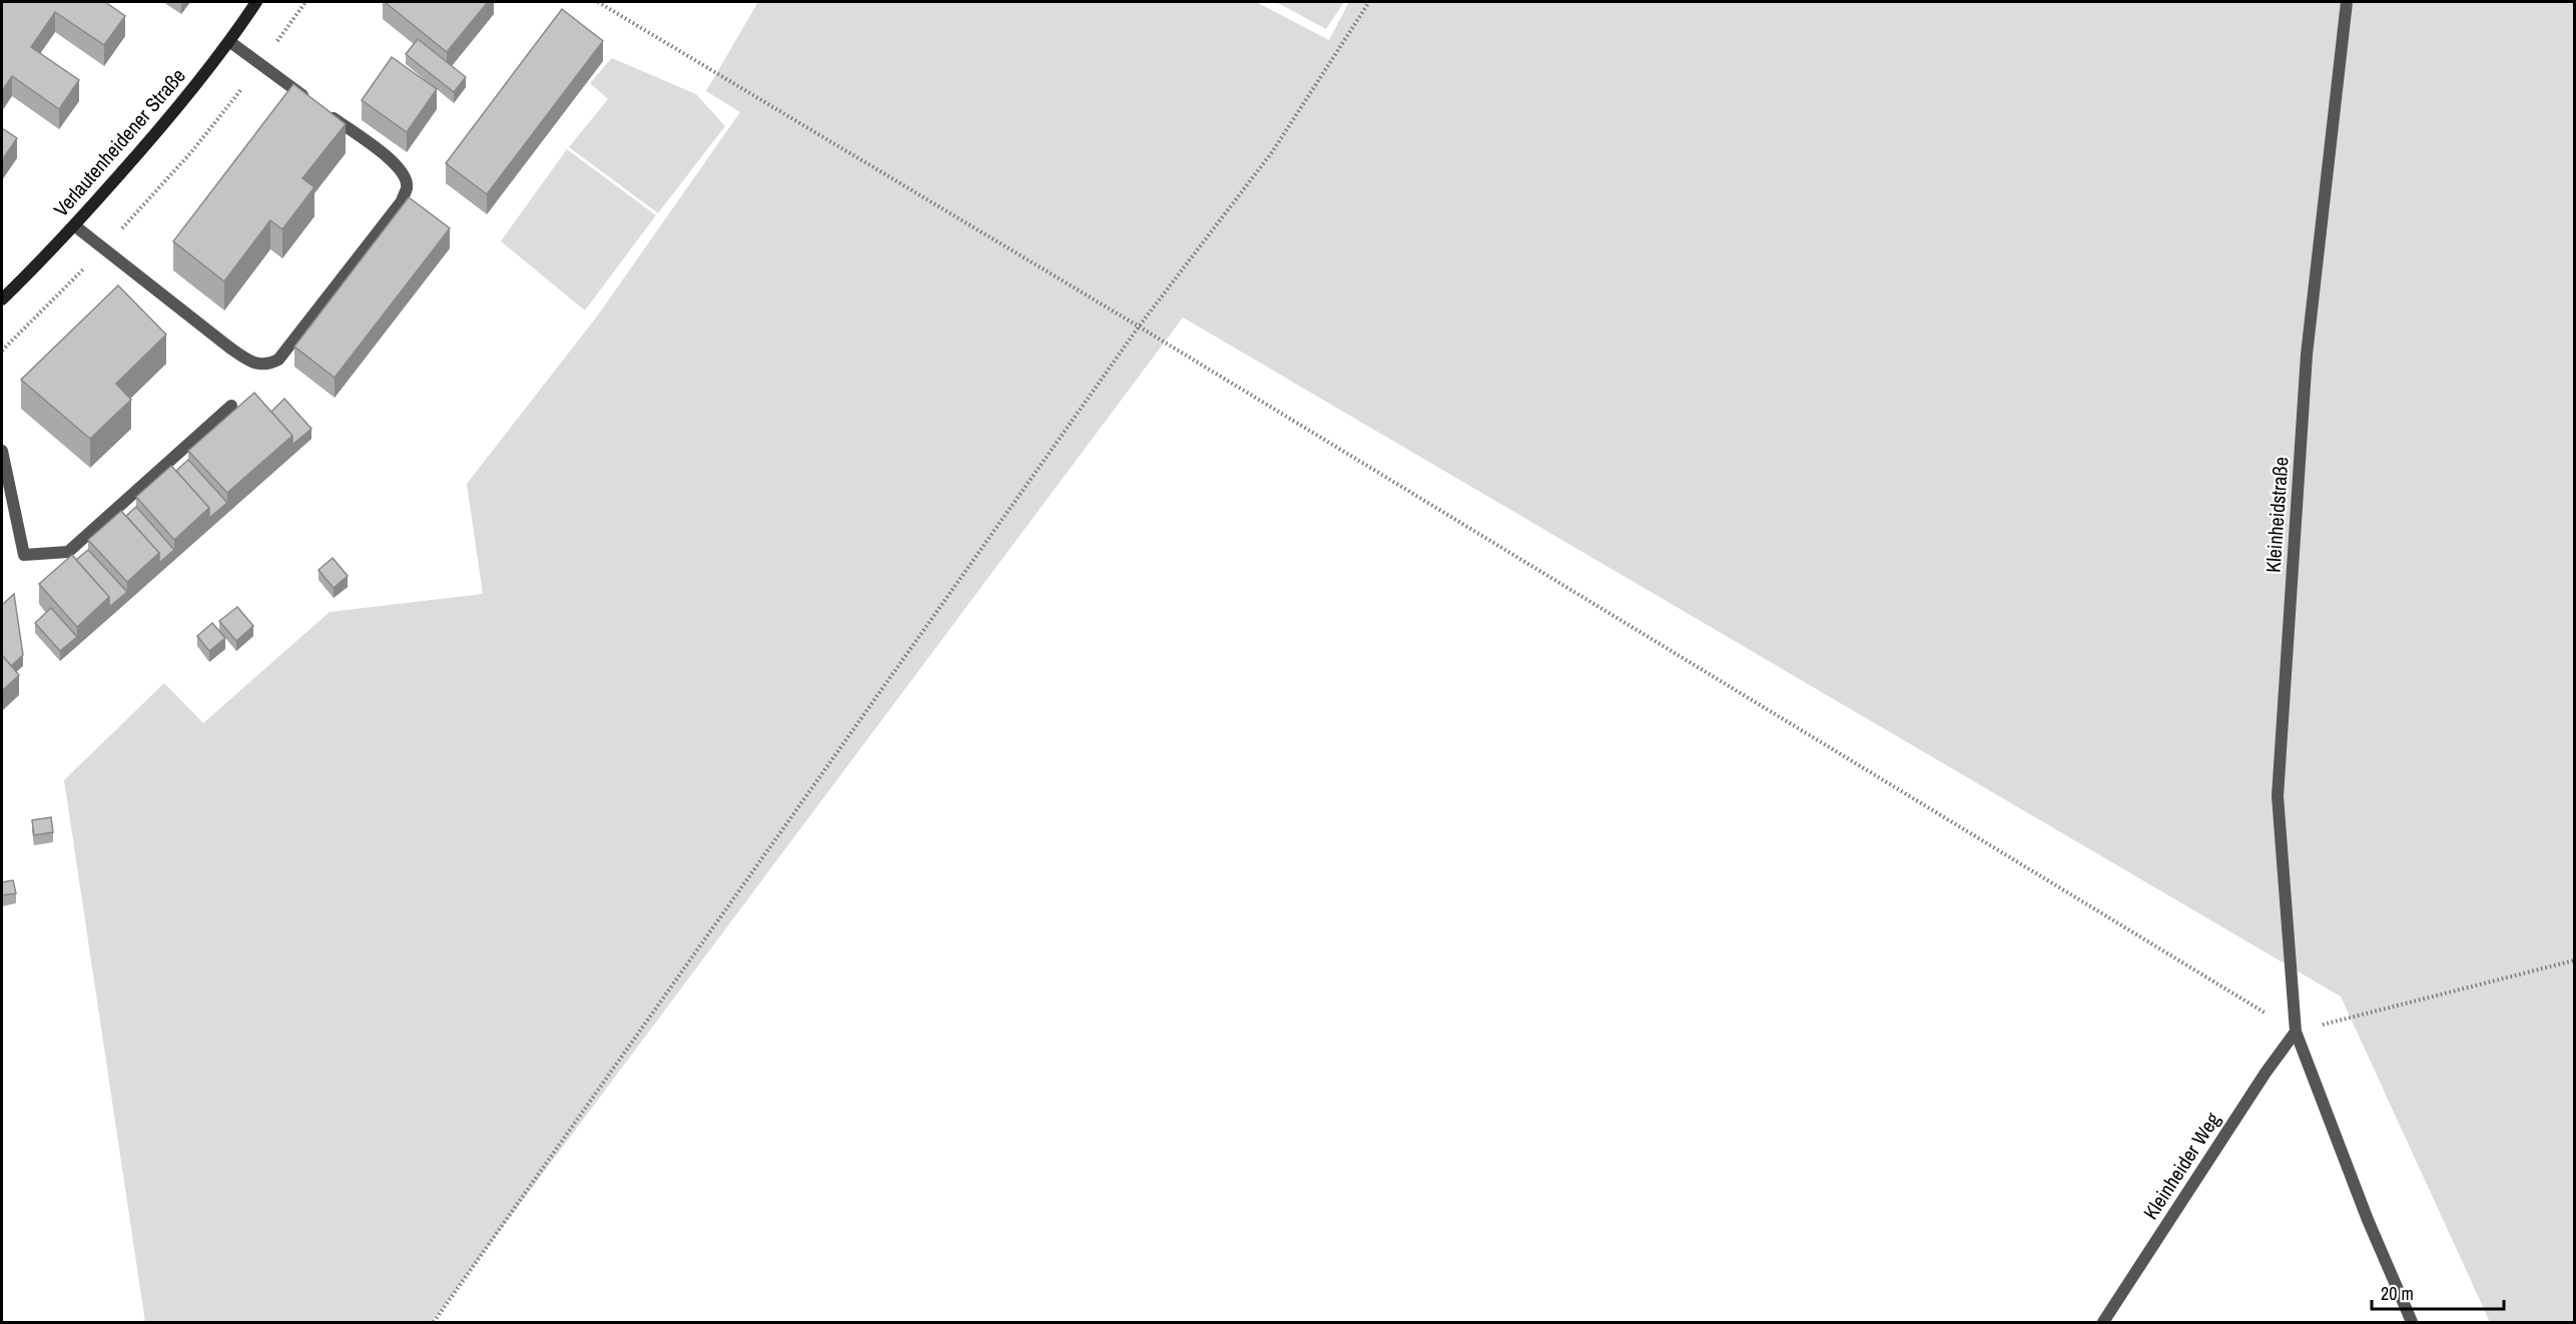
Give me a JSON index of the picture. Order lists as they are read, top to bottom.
{
  "streets": {
    "main road": ["Verlautenheidener Straße"],
    "street": ["Kleinheidstraße", "Kleinheider Weg"]
  },
  "crossings": [
    ["Kleinheidstraße", "Kleinheider Weg"]
  ],
  "scale_bar": "20 m"
}
